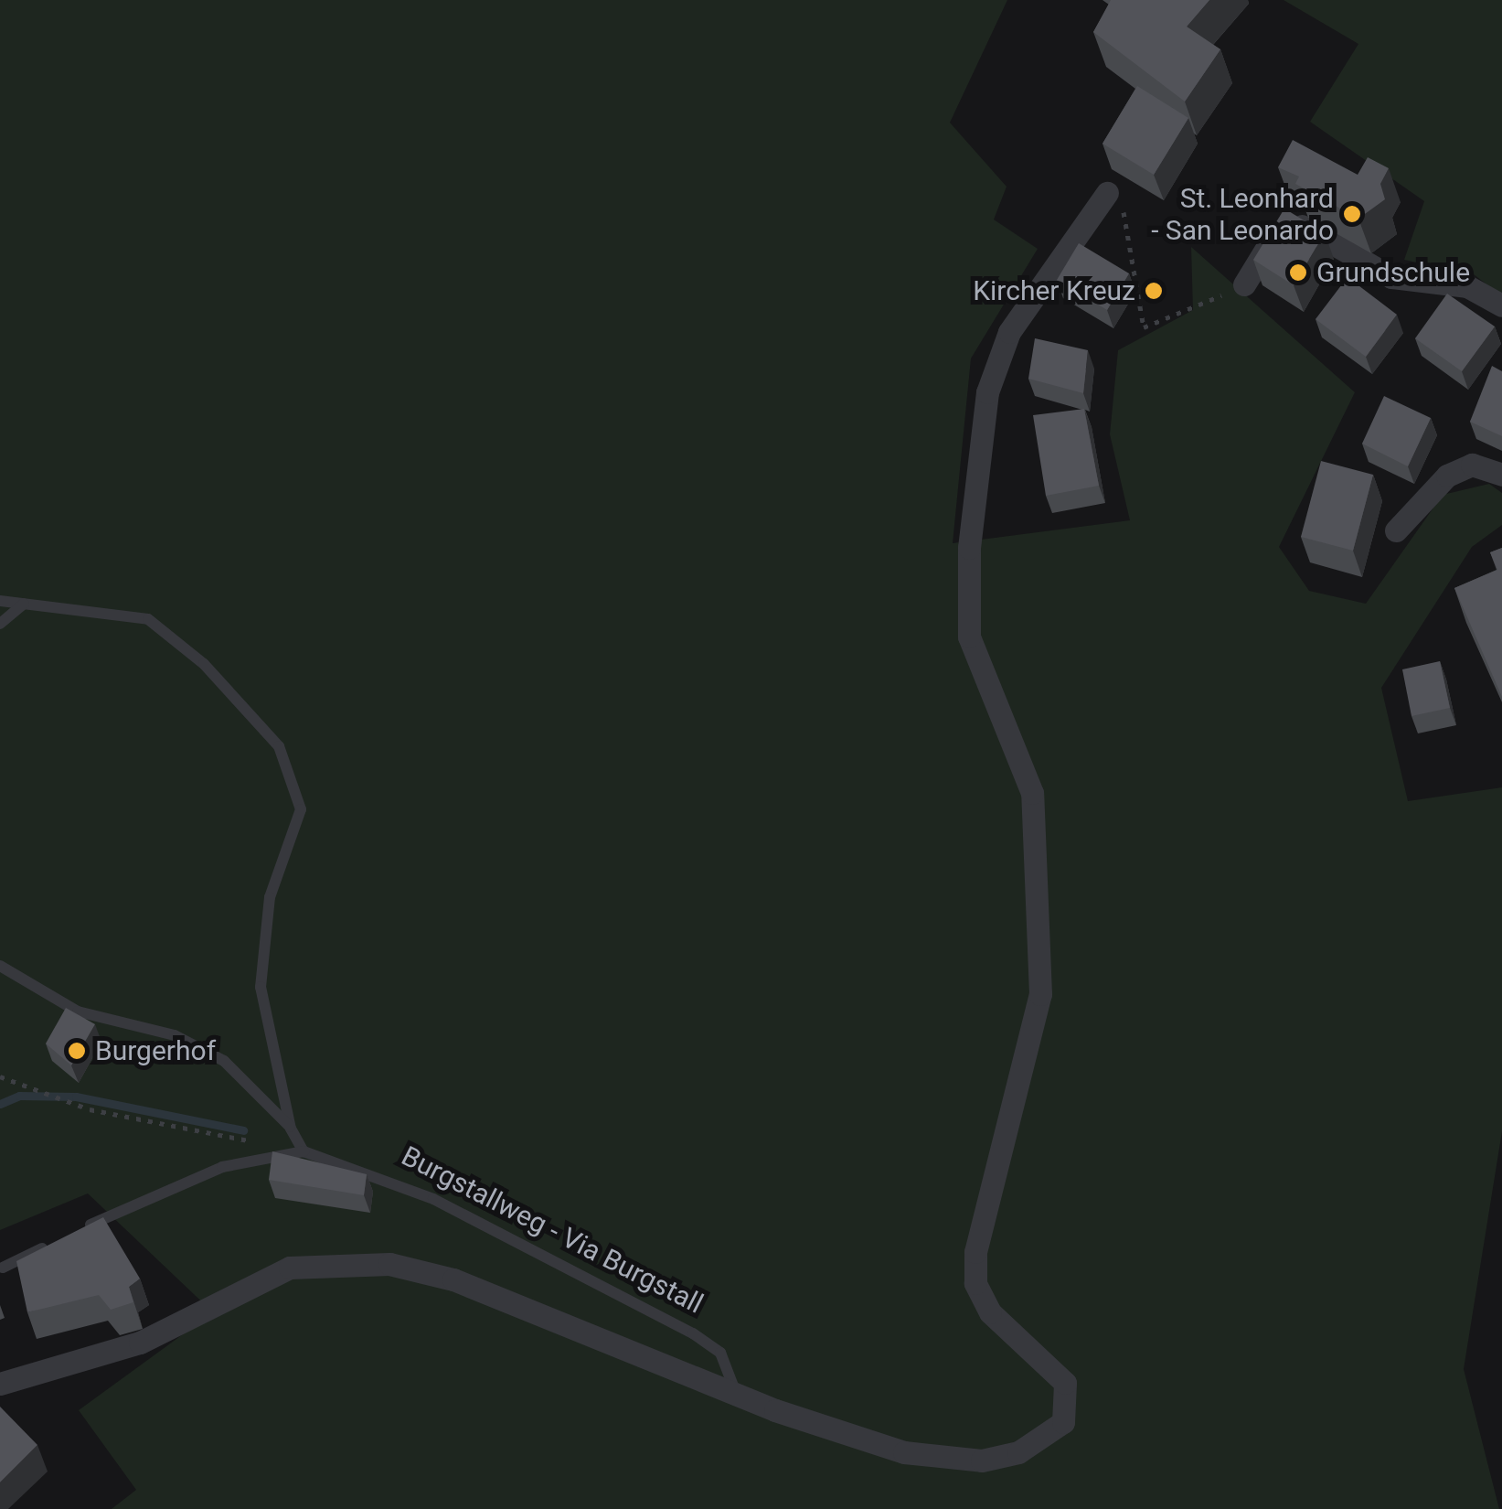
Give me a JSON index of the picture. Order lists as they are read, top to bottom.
{
  "streets": {
    "lane": ["Burgstallweg - Via Burgstall"]
  },
  "places": [
    "St. Leonhard - San Leonardo",
    "Grundschule",
    "Kircher Kreuz",
    "Burgerhof"
  ]
}
